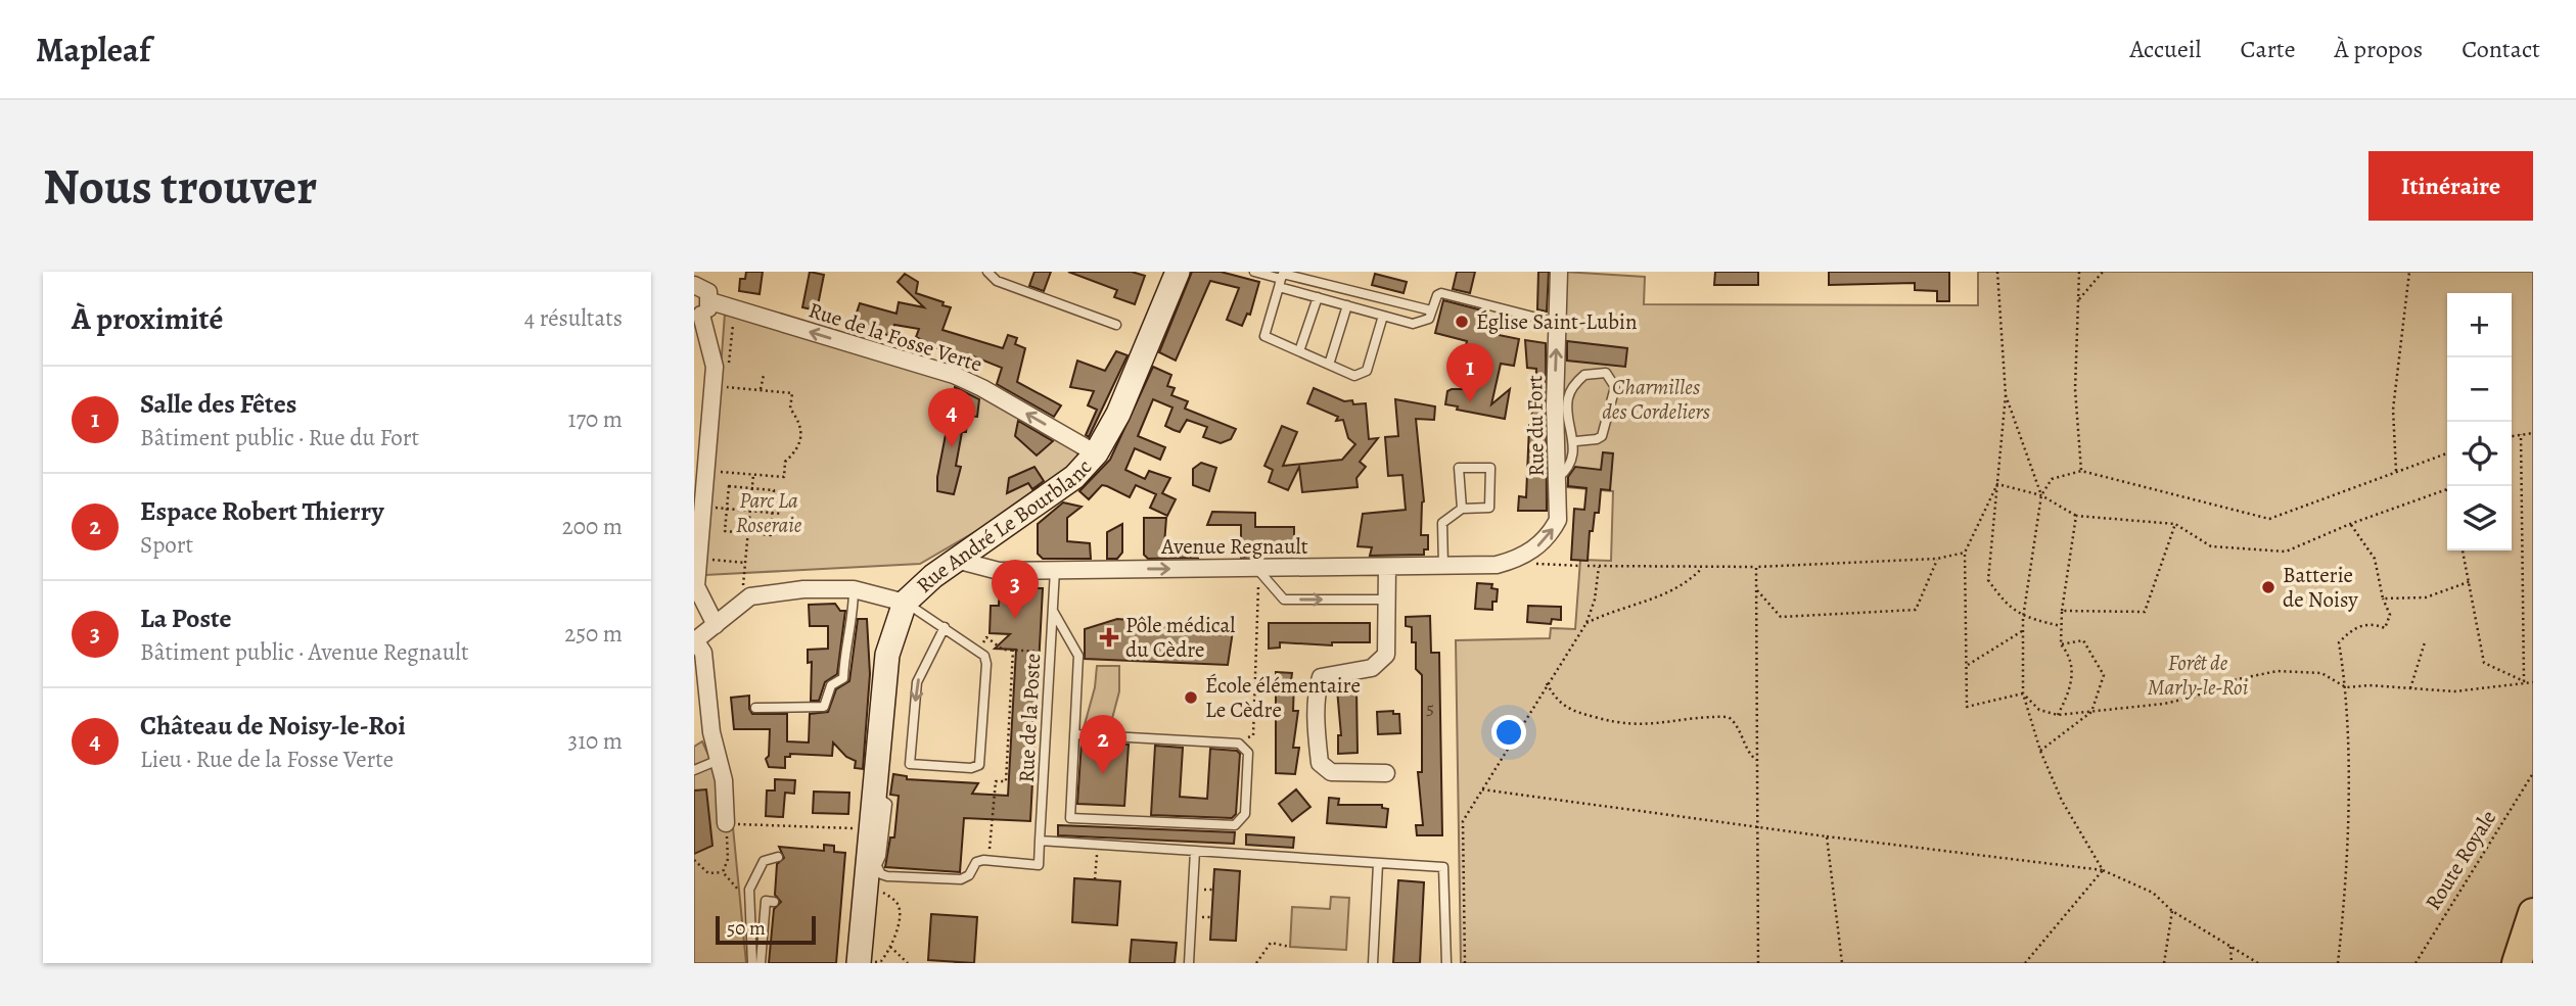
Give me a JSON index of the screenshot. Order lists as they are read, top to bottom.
{
  "streets": {
    "street": [
      "Rue de la Fosse Verte",
      "Rue du Fort",
      "Rue André Le Bourblanc",
      "Avenue Regnault"
    ],
    "lane": ["Rue de la Poste"],
    "path": ["Route Royale"]
  },
  "crossings": [
    ["Rue de la Fosse Verte", "Rue André Le Bourblanc"],
    ["Rue du Fort", "Avenue Regnault"],
    ["Rue André Le Bourblanc", "Avenue Regnault"],
    ["Avenue Regnault", "Rue de la Poste"]
  ],
  "one_way": ["Rue de la Fosse Verte", "Rue du Fort", "Avenue Regnault"],
  "parks": ["Charmilles des Cordeliers", "Parc La Roseraie", "Forêt de Marly-le-Roi"],
  "places": {
    "other": ["Église Saint-Lubin", "Batterie de Noisy", "École élémentaire Le Cèdre"],
    "health": ["Pôle médical du Cèdre"]
  },
  "house_numbers": ["5"],
  "scale_bar": "50 m",
  "page": {
    "header": "Mapleaf",
    "nav": [
      "Accueil",
      "Carte",
      "À propos",
      "Contact"
    ],
    "buttons": "Itinéraire",
    "title": "Nous trouver",
    "heading": ["À proximité", "4 résultats"],
    "map_buttons": ["+", "−"],
    "pins": [
      "1",
      "4",
      "3",
      "2"
    ],
    "list": [
      {
        "mark": "1",
        "name": "Salle des Fêtes",
        "note": "Bâtiment public · Rue du Fort",
        "value": "170 m"
      },
      {
        "mark": "2",
        "name": "Espace Robert Thierry",
        "note": "Sport",
        "value": "200 m"
      },
      {
        "mark": "3",
        "name": "La Poste",
        "note": "Bâtiment public · Avenue Regnault",
        "value": "250 m"
      },
      {
        "mark": "4",
        "name": "Château de Noisy-le-Roi",
        "note": "Lieu · Rue de la Fosse Verte",
        "value": "310 m"
      }
    ],
    "scale": "50 m"
  }
}
